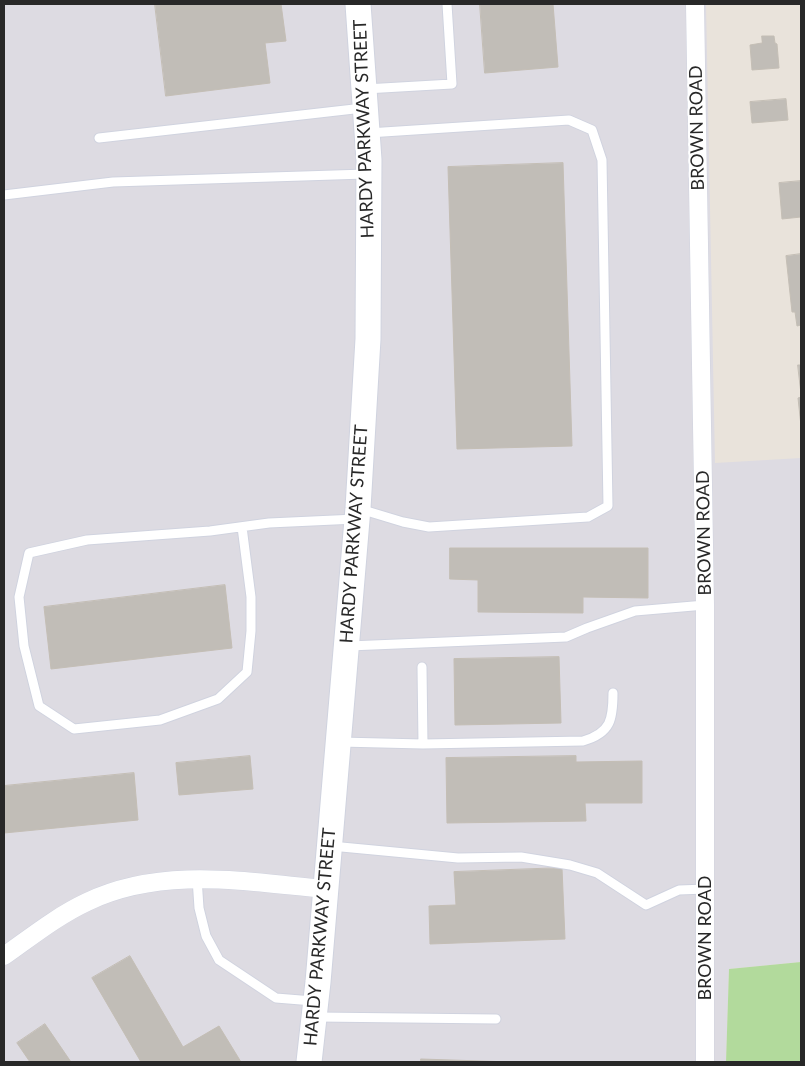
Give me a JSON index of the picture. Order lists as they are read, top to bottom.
{
  "streets": {
    "main road": ["HARDY PARKWAY STREET"],
    "street": ["BROWN ROAD"]
  }
}
